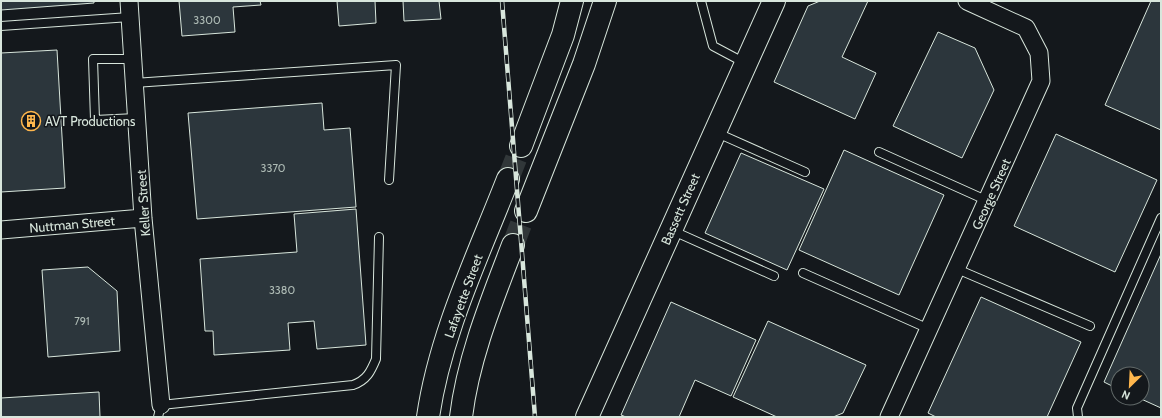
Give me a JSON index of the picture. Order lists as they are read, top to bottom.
{
  "streets": {
    "main road": ["Bassett Street", "Lafayette Street"],
    "street": ["George Street", "Keller Street", "Nuttman Street"]
  },
  "crossings": [
    ["Keller Street", "Nuttman Street"]
  ],
  "places": {
    "building": ["AVT Productions"]
  },
  "house_numbers": [
    "3300",
    "3370",
    "3380",
    "791"
  ],
  "north": "bottom left"
}
